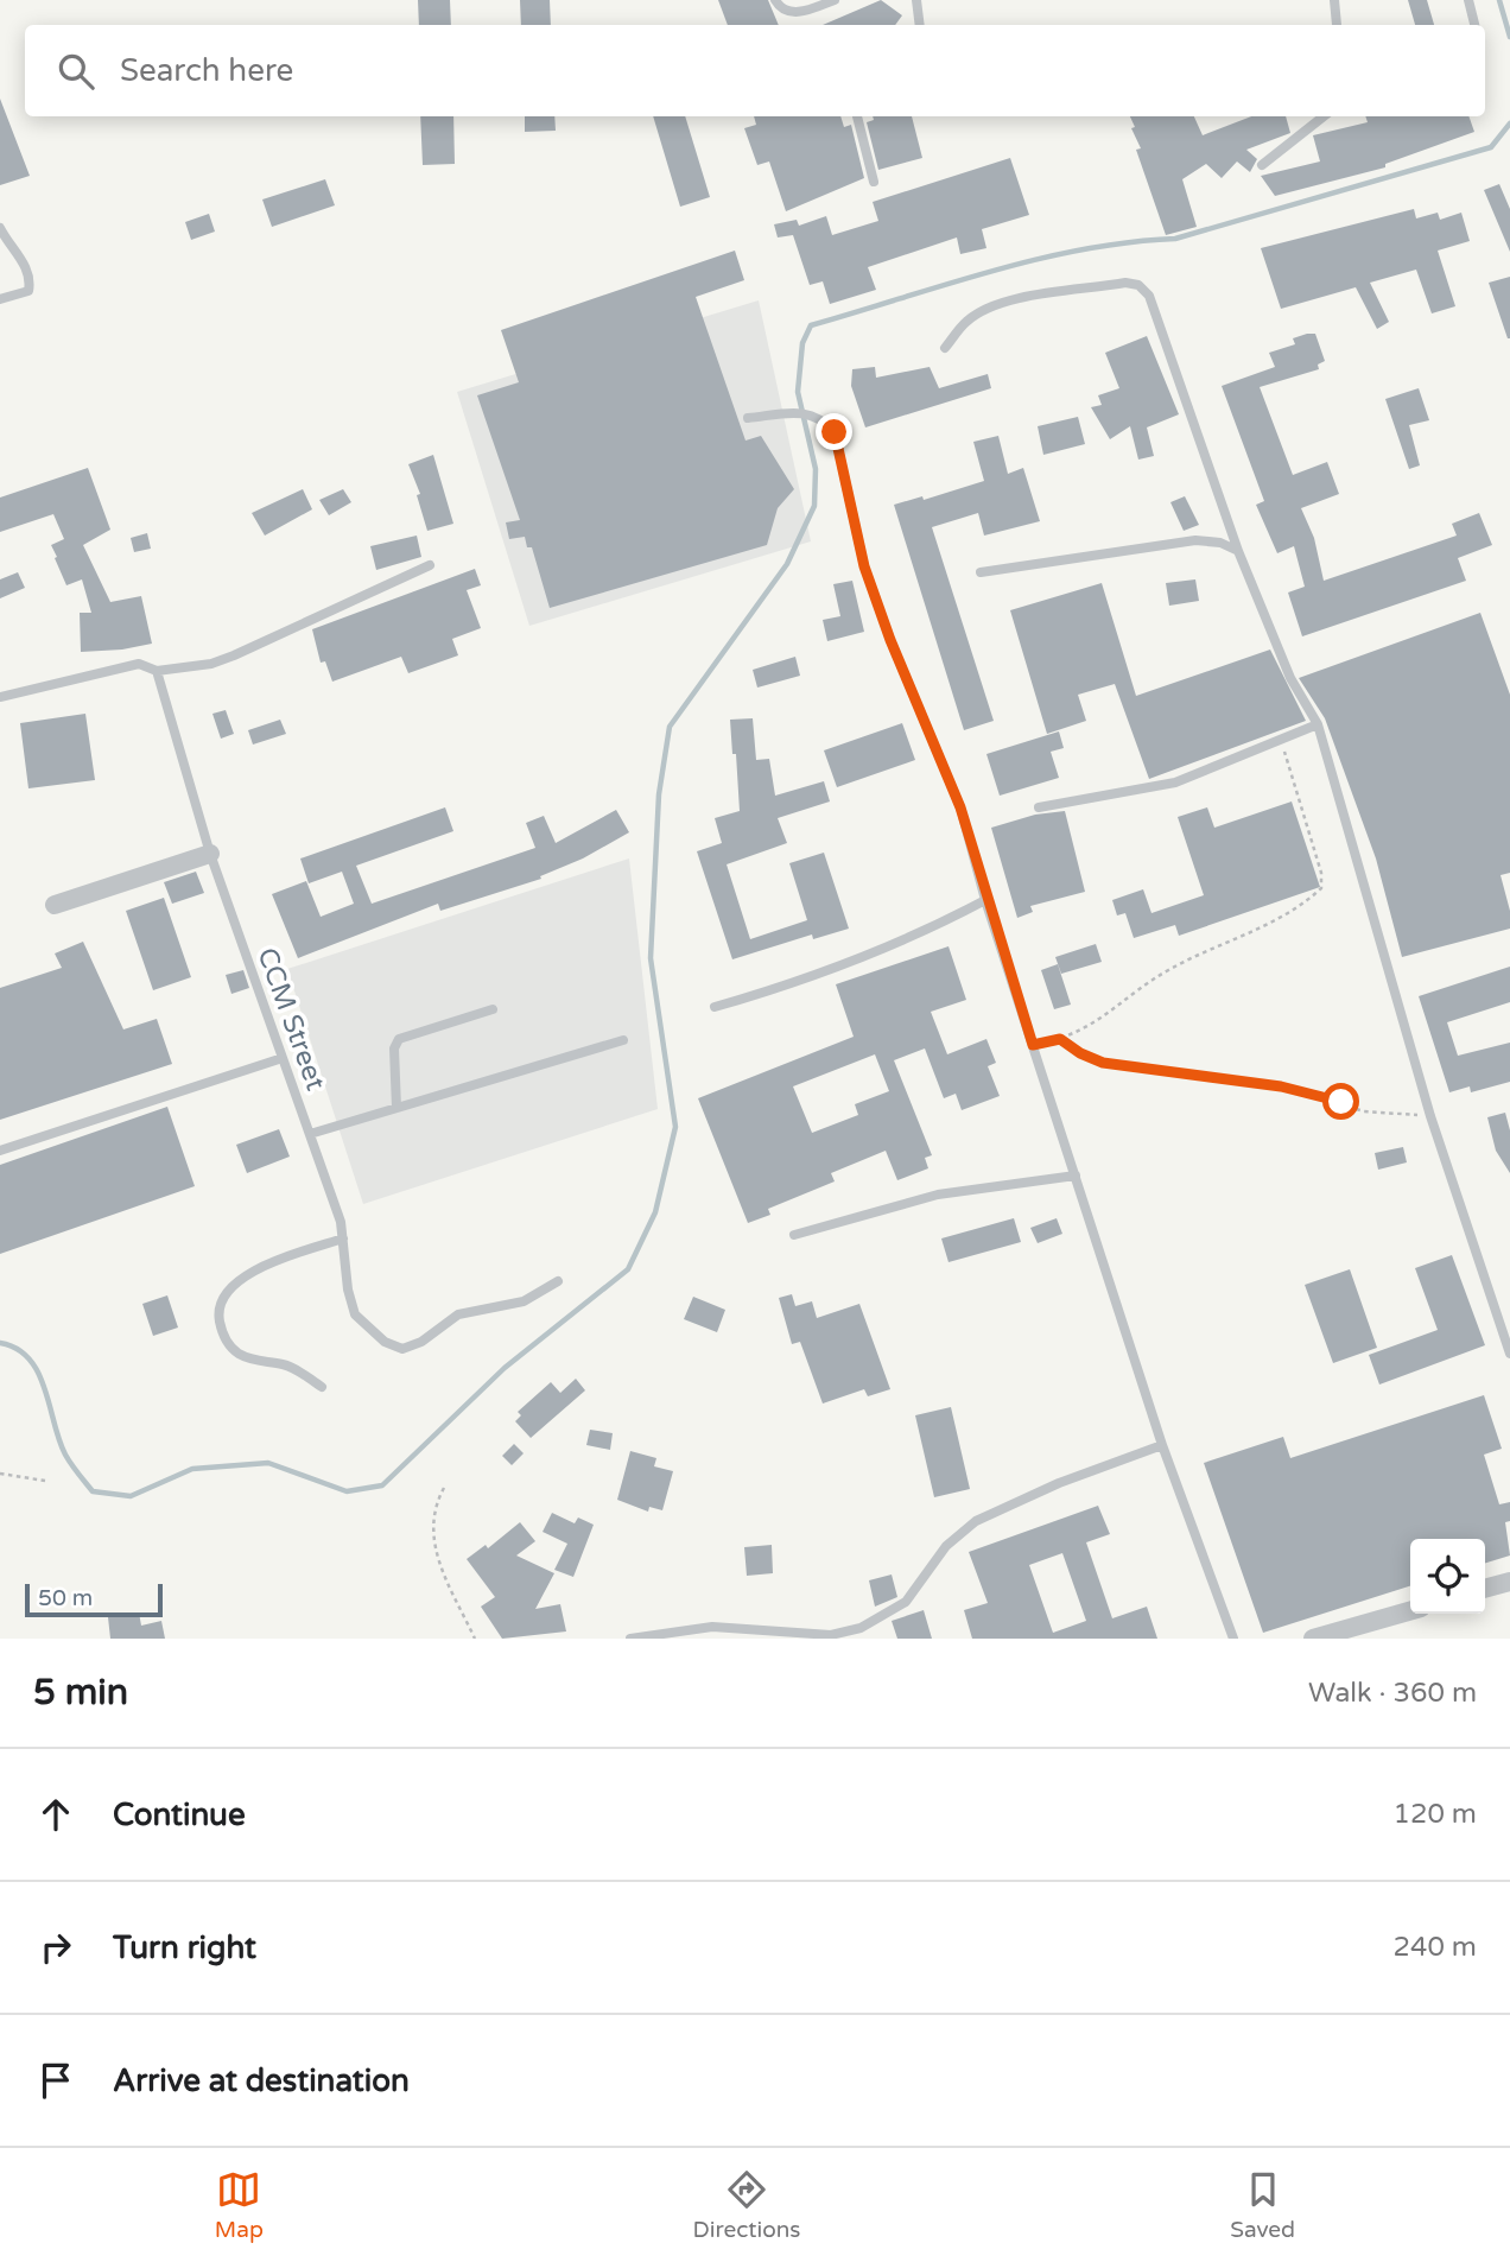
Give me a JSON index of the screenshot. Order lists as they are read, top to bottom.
{
  "streets": {
    "lane": ["CCM Street"]
  },
  "scale_bar": "50 m",
  "page": {
    "search": "Search here",
    "scale": "50 m",
    "heading": ["5 min", "Walk · 360 m"],
    "list": [
      ["Continue", "120 m"],
      ["Turn right", "240 m"],
      "Arrive at destination"
    ],
    "nav": ["Map", "Directions", "Saved"]
  }
}
